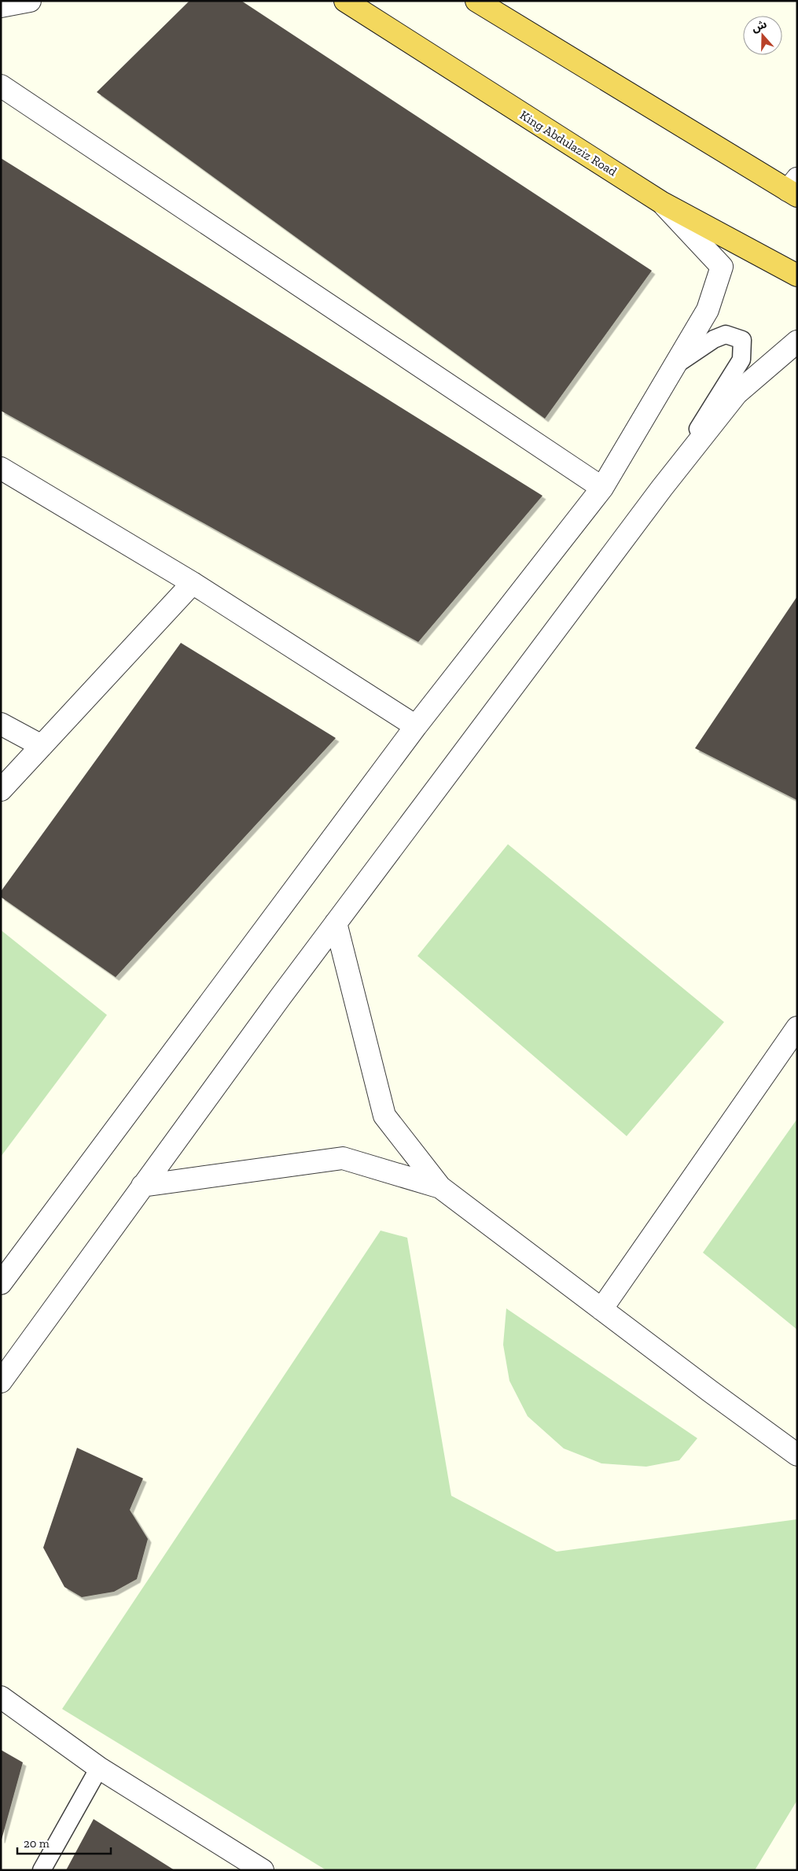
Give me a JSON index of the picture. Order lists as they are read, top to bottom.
{
  "streets": {
    "highway": ["King Abdulaziz Road"]
  },
  "scale_bar": "20 m",
  "north": "top"
}
